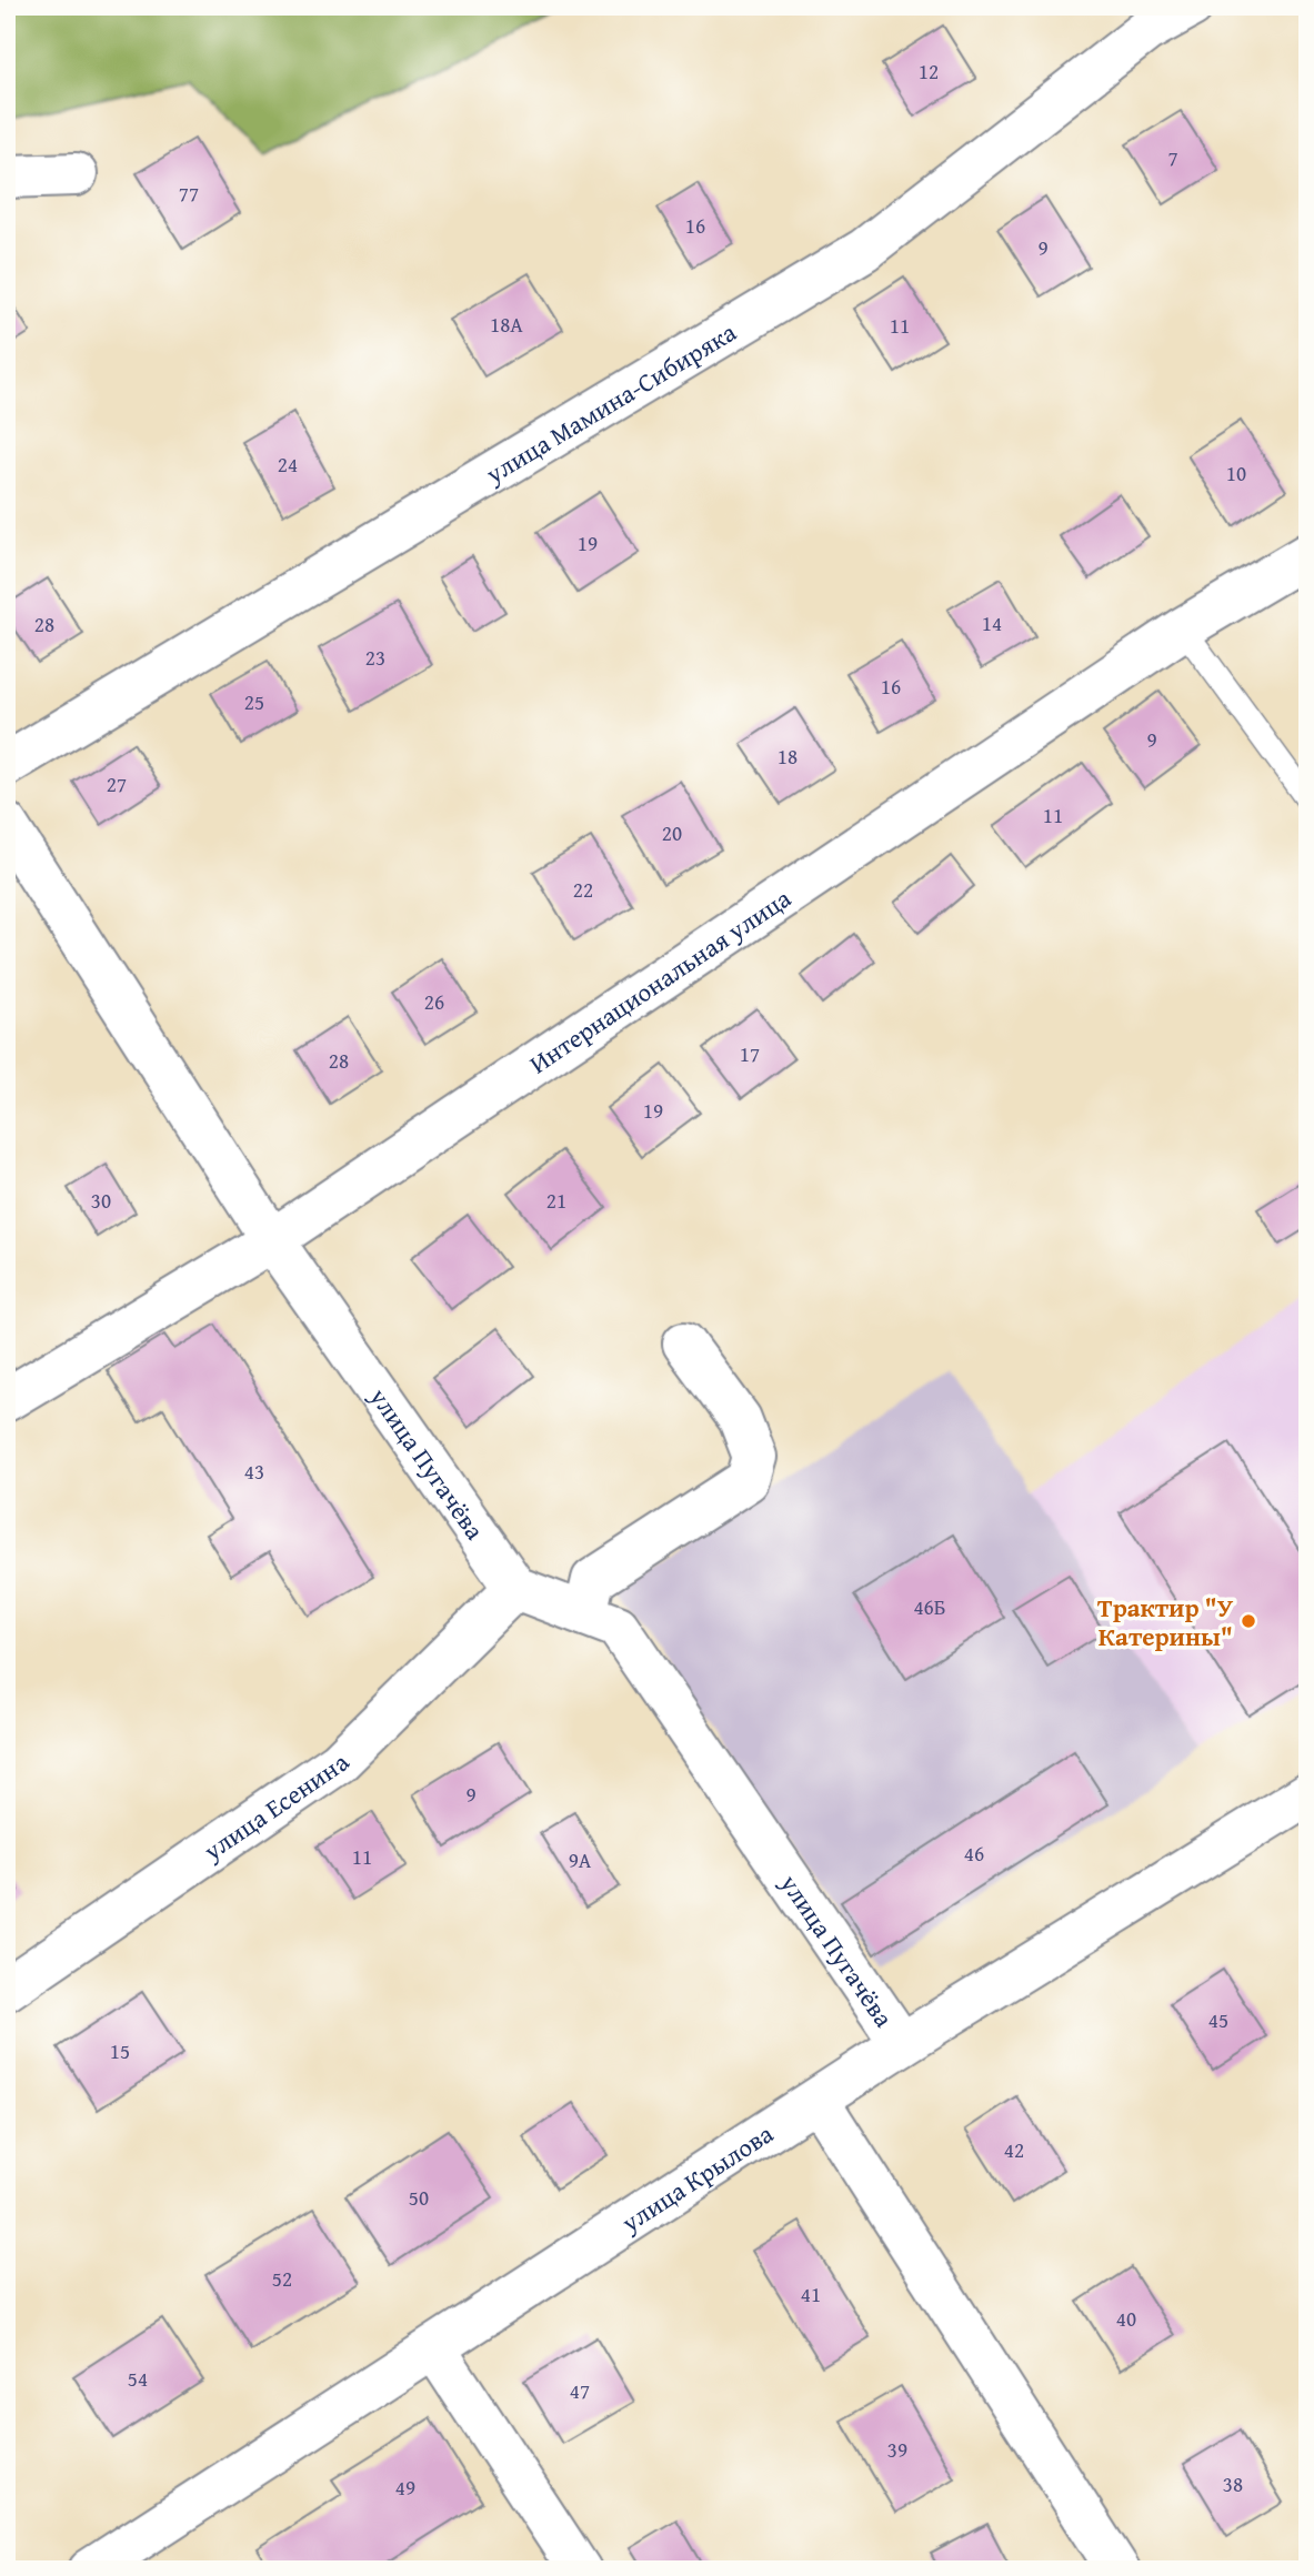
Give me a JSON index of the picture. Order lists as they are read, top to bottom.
{
  "streets": {
    "street": [
      "улица Мамина-Сибиряка",
      "Интернациональная улица",
      "улица Пугачёва",
      "улица Есенина",
      "улица Крылова"
    ]
  },
  "crossings": [
    ["Интернациональная улица", "улица Пугачёва"],
    ["улица Пугачёва", "улица Есенина"],
    ["улица Пугачёва", "улица Крылова"]
  ],
  "places": ["Трактир \"У Катерины\""],
  "house_numbers": [
    "12",
    "7",
    "77",
    "16",
    "9",
    "18А",
    "11",
    "24",
    "10",
    "19",
    "14",
    "28",
    "23",
    "16",
    "25",
    "9",
    "18",
    "27",
    "11",
    "20",
    "22",
    "26",
    "17",
    "28",
    "19",
    "30",
    "21",
    "43",
    "46Б",
    "9",
    "46",
    "11",
    "9А",
    "45",
    "15",
    "42",
    "50",
    "52",
    "41",
    "40",
    "54",
    "47",
    "39",
    "38",
    "49"
  ]
}
